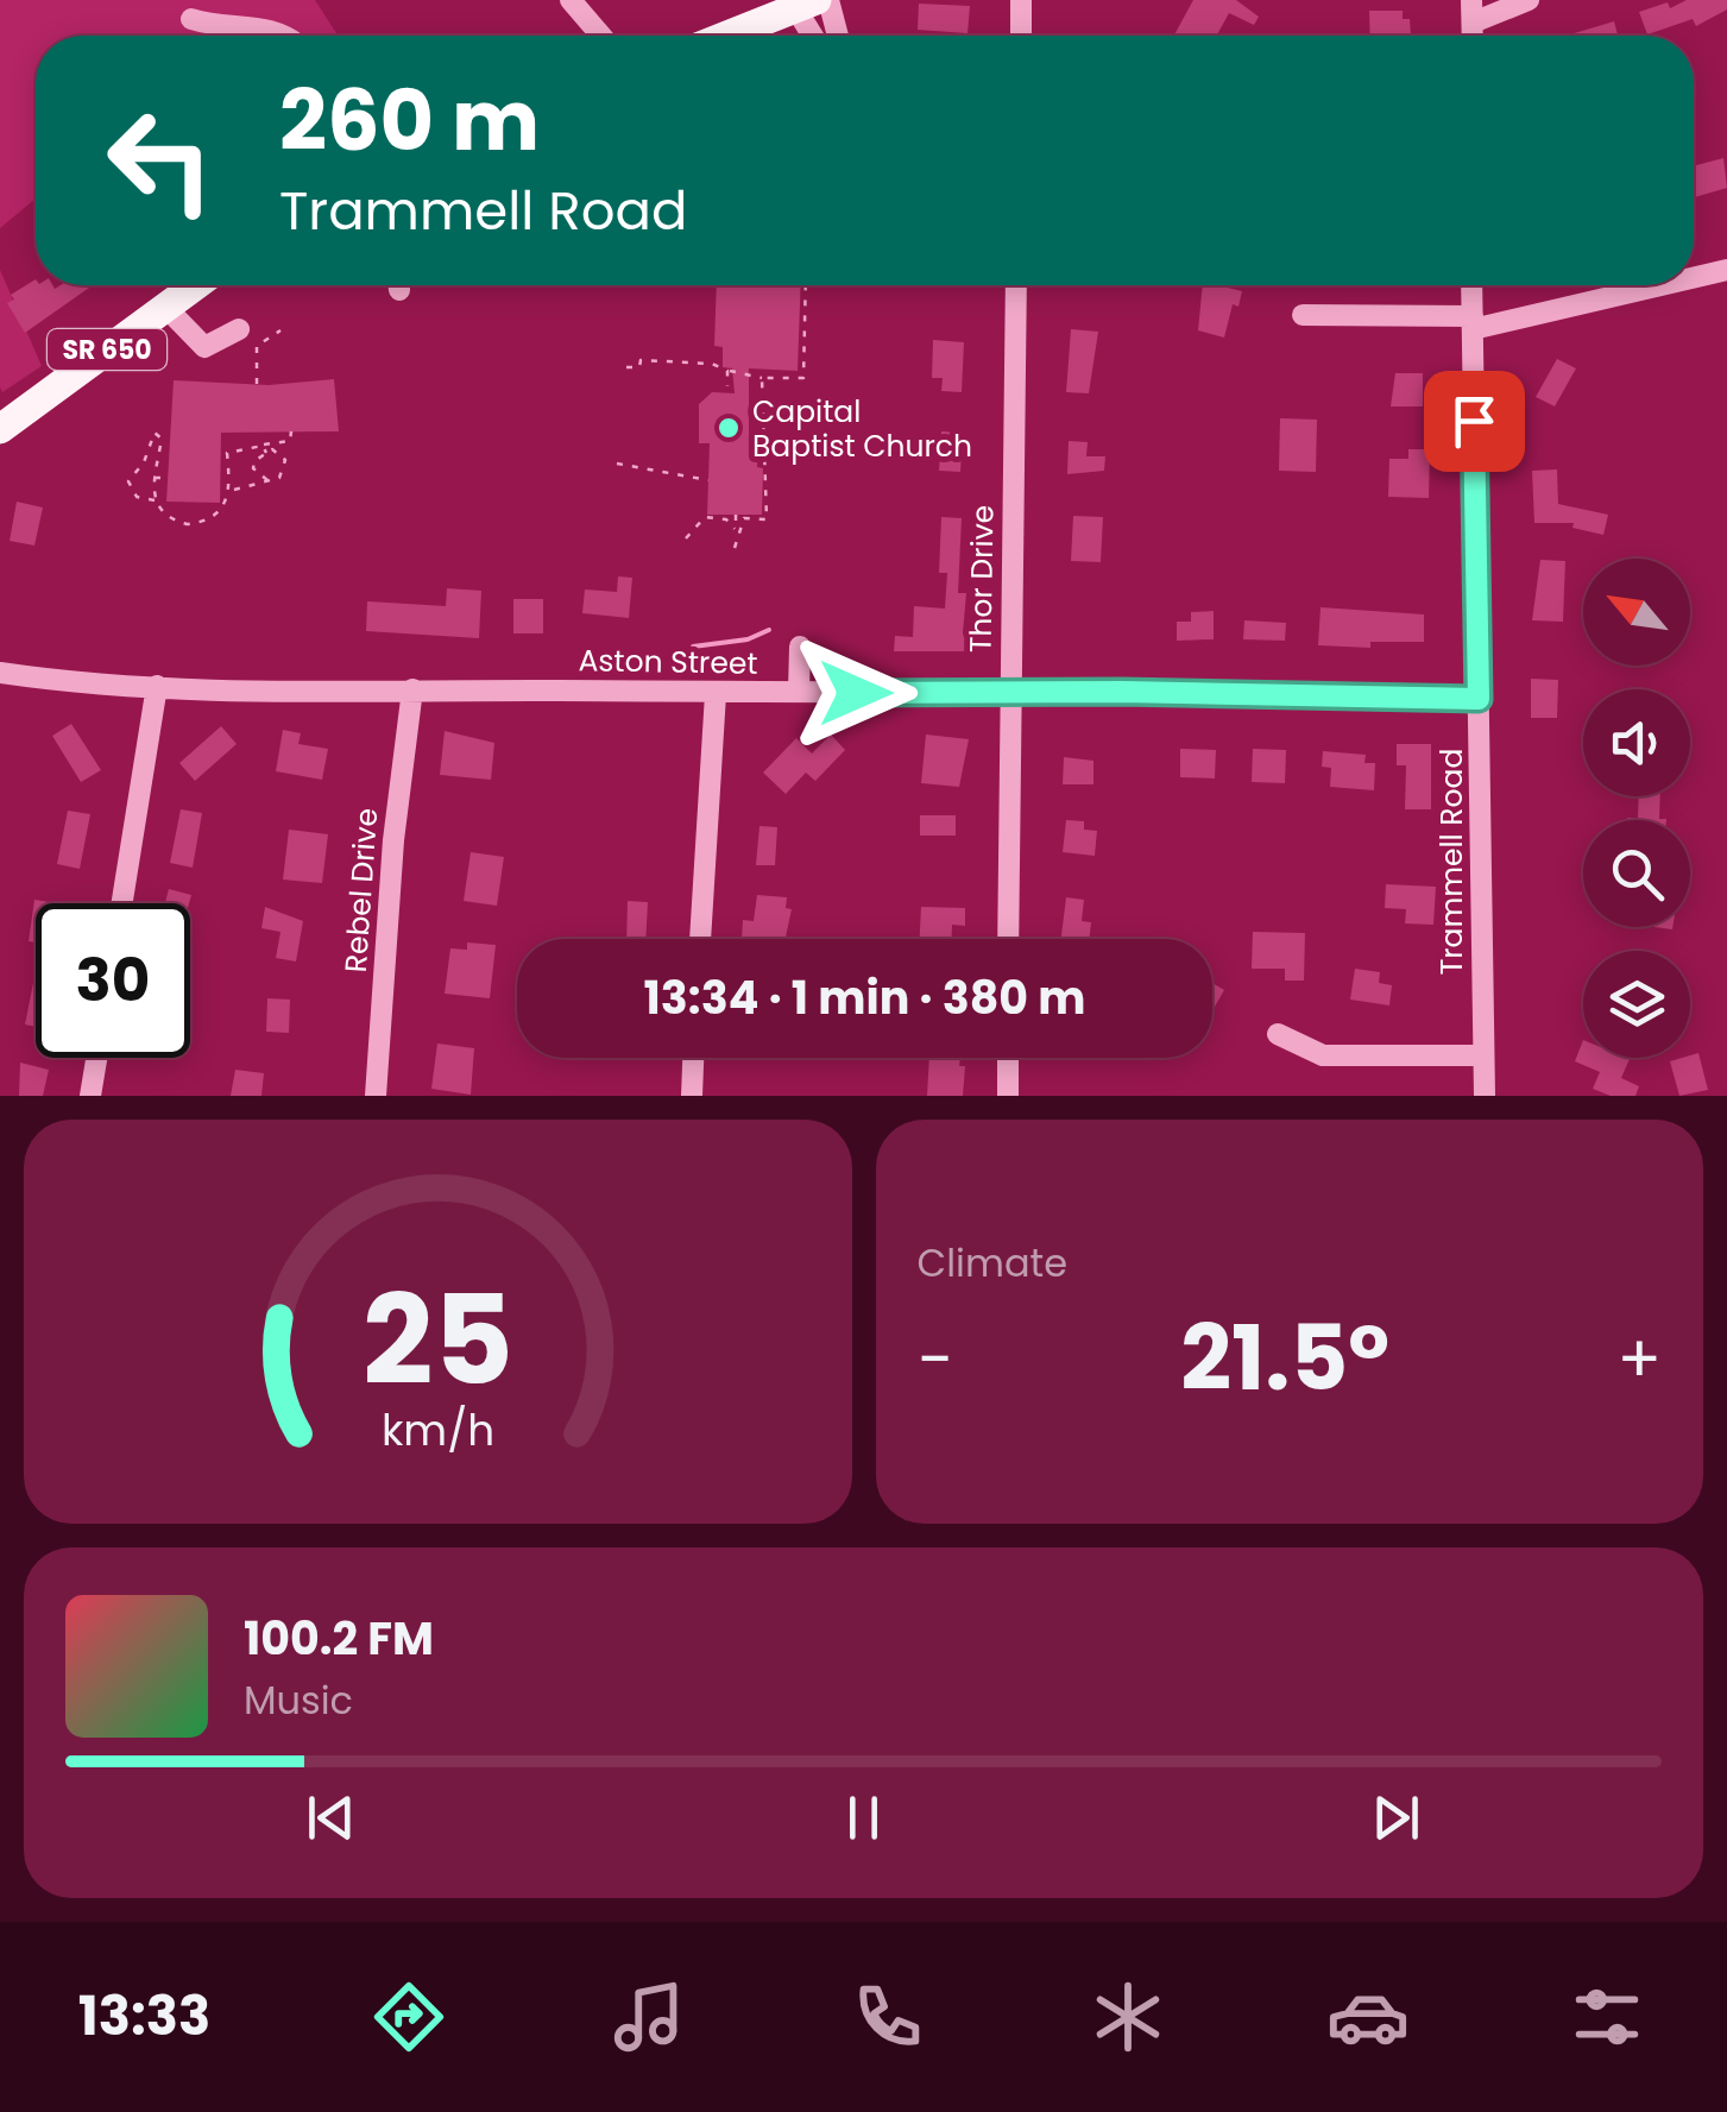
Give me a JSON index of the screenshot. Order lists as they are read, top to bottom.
{
  "streets": {
    "main road": ["SR 650"],
    "street": [
      "Thor Drive",
      "Aston Street",
      "Trammell Road",
      "Rebel Drive"
    ]
  },
  "crossings": [
    ["Thor Drive", "Aston Street"],
    ["Aston Street", "Trammell Road"],
    ["Aston Street", "Rebel Drive"]
  ],
  "places": ["Capital Baptist Church"],
  "north": "top left",
  "page": {
    "turn": ["260 m", "Trammell Road"],
    "limit": "30",
    "trip": "13:34 · 1 min · 380 m",
    "tile": "Climate",
    "heat": ["−", "21.5°", "+"],
    "song": ["100.2 FM", "Music"],
    "tabs": "13:33",
    "gauge": ["25", "km/h"]
  }
}
